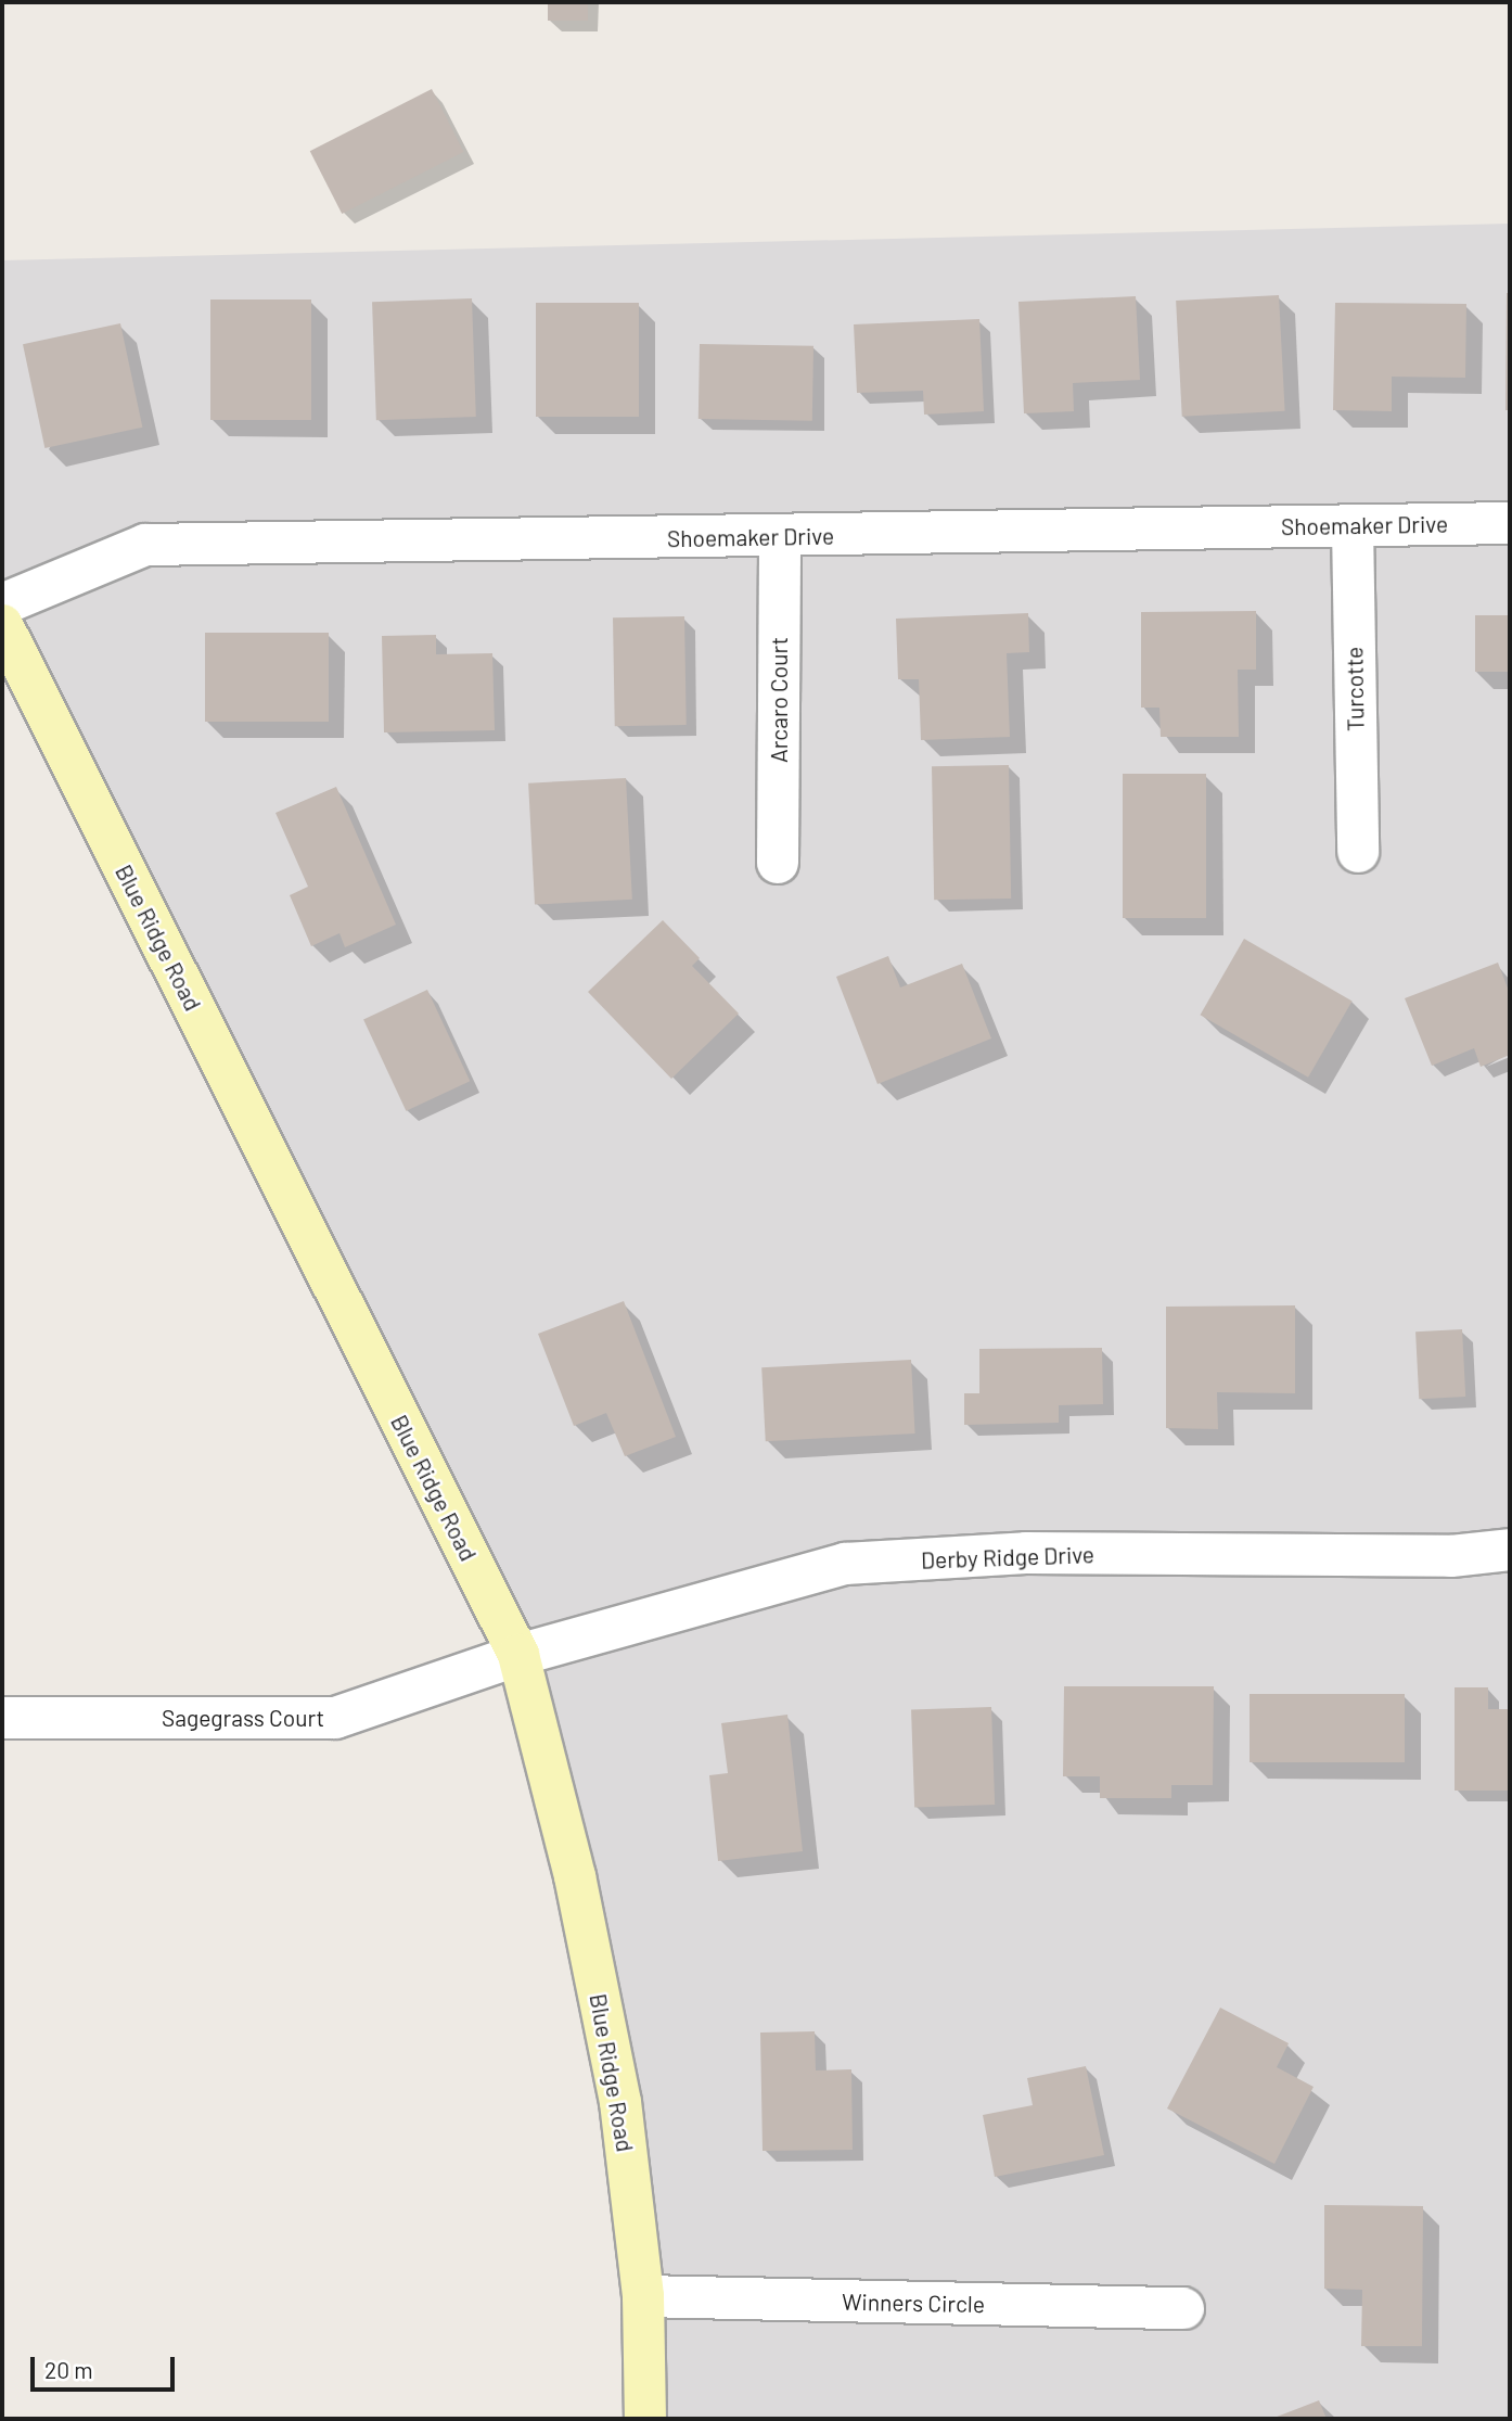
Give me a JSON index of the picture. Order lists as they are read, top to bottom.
{
  "streets": {
    "street": [
      "Shoemaker Drive",
      "Turcotte",
      "Arcaro Court",
      "Blue Ridge Road",
      "Derby Ridge Drive",
      "Sagegrass Court",
      "Winners Circle"
    ]
  },
  "crossings": [
    ["Shoemaker Drive", "Turcotte"],
    ["Shoemaker Drive", "Arcaro Court"],
    ["Blue Ridge Road", "Derby Ridge Drive"],
    ["Blue Ridge Road", "Sagegrass Court"],
    ["Blue Ridge Road", "Winners Circle"],
    ["Derby Ridge Drive", "Sagegrass Court"]
  ],
  "scale_bar": "20 m"
}
